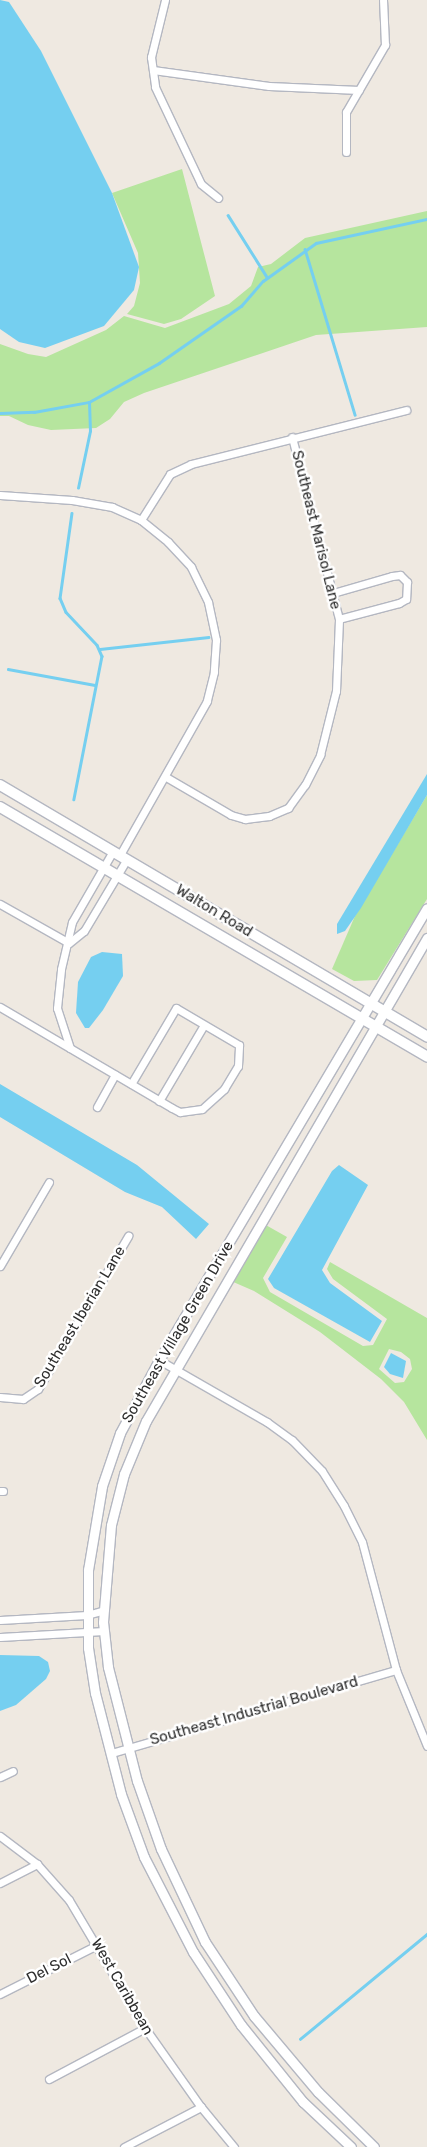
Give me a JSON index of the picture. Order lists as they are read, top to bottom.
{
  "streets": {
    "main road": ["Walton Road"],
    "street": [
      "Southeast Marisol Lane",
      "Southeast Iberian Lane",
      "Southeast Village Green Drive",
      "Southeast Industrial Boulevard",
      "Del Sol",
      "West Caribbean"
    ]
  },
  "crossings": [
    ["Walton Road", "Southeast Village Green Drive"],
    ["Southeast Village Green Drive", "Southeast Industrial Boulevard"],
    ["Del Sol", "West Caribbean"]
  ]
}
